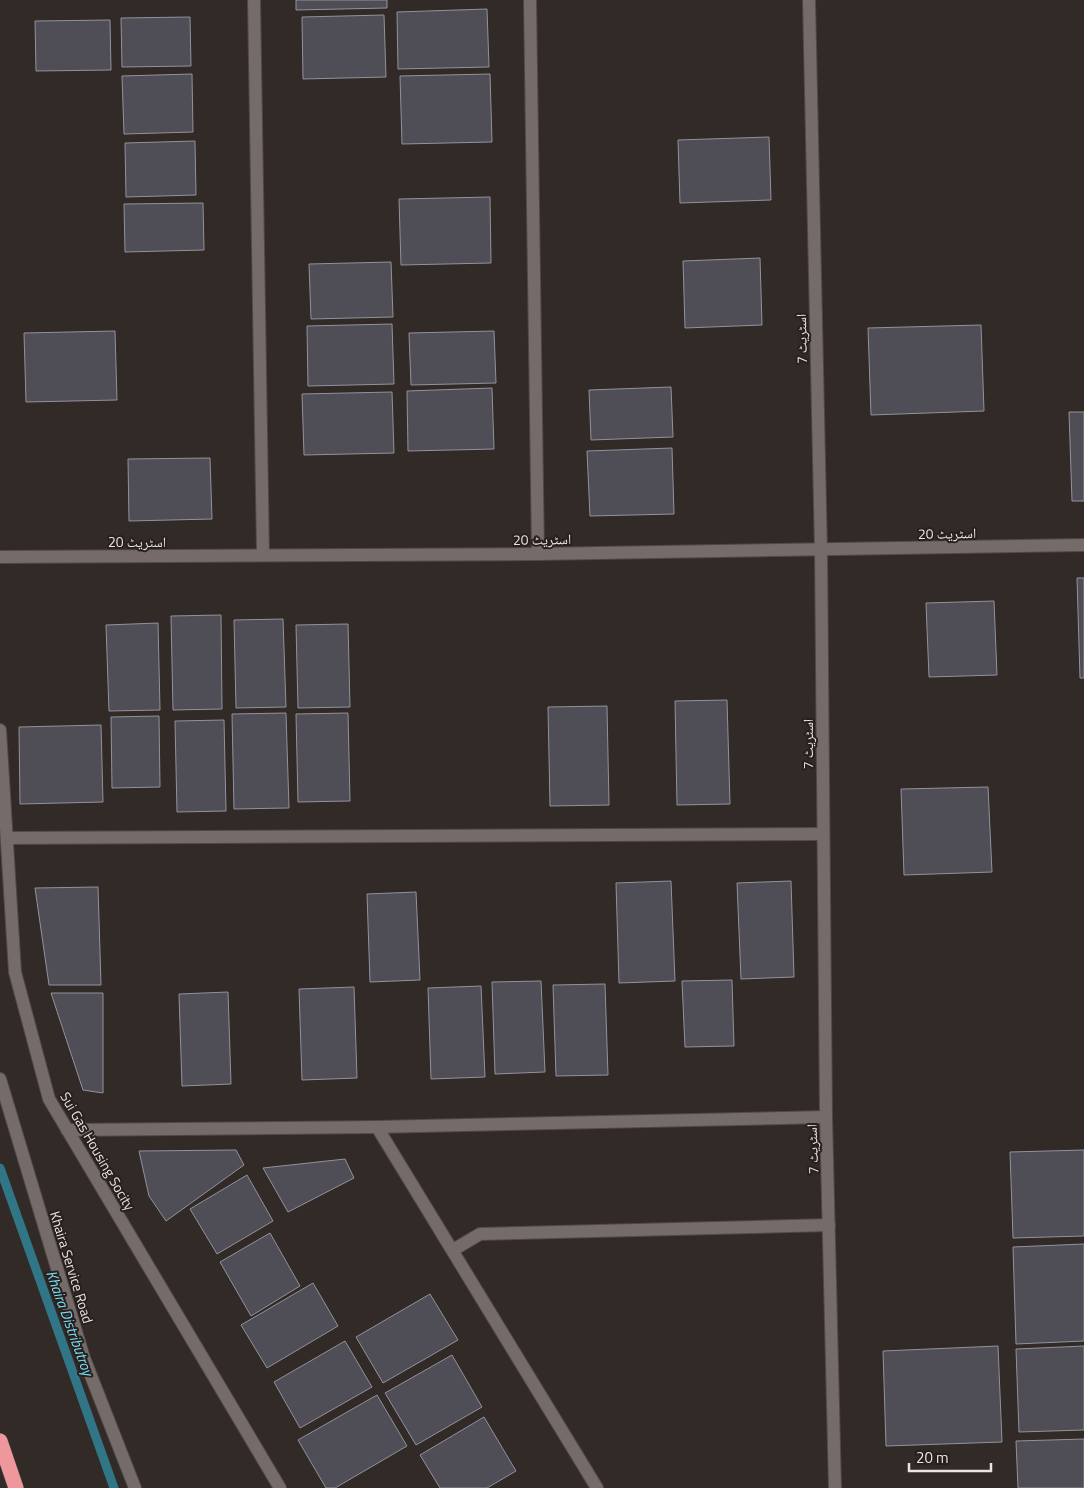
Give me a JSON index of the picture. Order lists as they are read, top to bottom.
{
  "streets": {
    "street": [
      "اسٹریٹ 7",
      "اسٹریٹ 20",
      "Sui Gas Housing Socity",
      "Khaira Service Road"
    ]
  },
  "crossings": [
    ["اسٹریٹ 7", "اسٹریٹ 20"]
  ],
  "water": ["Khaira Distributroy"],
  "scale_bar": "20 m"
}
